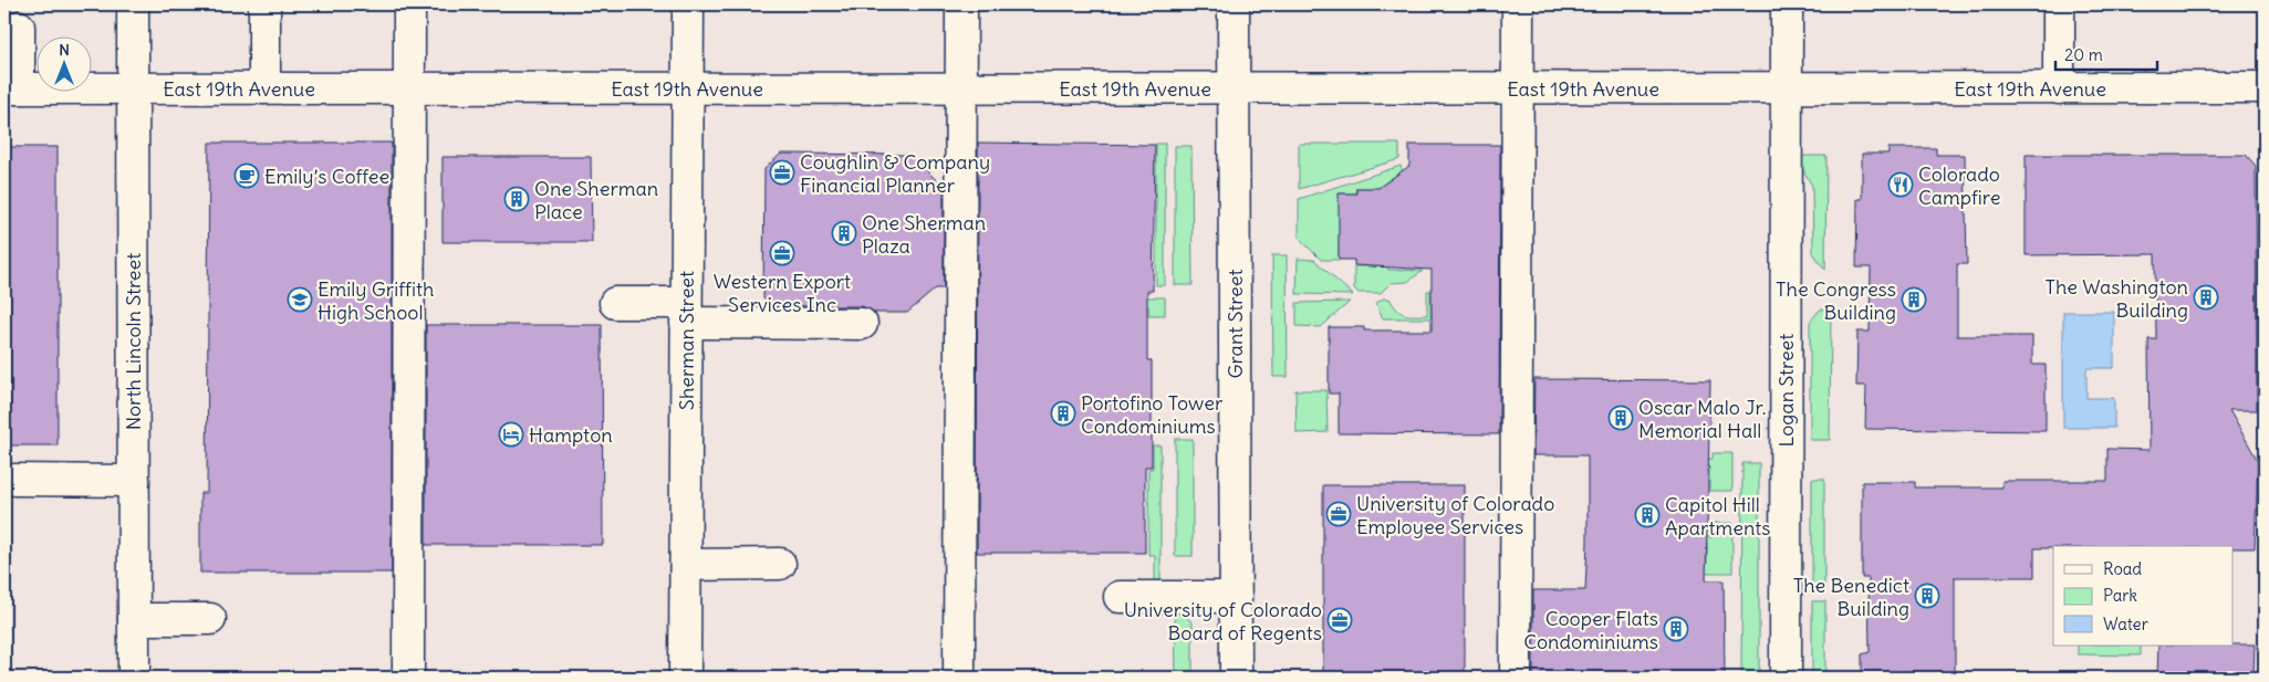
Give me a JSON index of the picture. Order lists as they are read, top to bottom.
{
  "streets": {
    "street": [
      "East 19th Avenue",
      "Grant Street",
      "Sherman Street",
      "North Lincoln Street",
      "Logan Street"
    ]
  },
  "crossings": [
    ["East 19th Avenue", "Grant Street"],
    ["East 19th Avenue", "Sherman Street"],
    ["East 19th Avenue", "North Lincoln Street"],
    ["East 19th Avenue", "Logan Street"]
  ],
  "places": {
    "office": [
      "Coughlin & Company Financial Planner",
      "Western Export Services Inc",
      "University of Colorado Employee Services",
      "University of Colorado Board of Regents"
    ],
    "cafe": ["Emily’s Coffee"],
    "restaurant": ["Colorado Campfire"],
    "building": [
      "One Sherman Place",
      "One Sherman Plaza",
      "The Washington Building",
      "The Congress Building",
      "Portofino Tower Condominiums",
      "Oscar Malo Jr. Memorial Hall",
      "Capitol Hill Apartments",
      "The Benedict Building",
      "Cooper Flats Condominiums"
    ],
    "school or university": ["Emily Griffith High School"],
    "hotel": ["Hampton"]
  },
  "legend": ["Road", "Park", "Water"],
  "scale_bar": "20 m",
  "north": "top"
}
